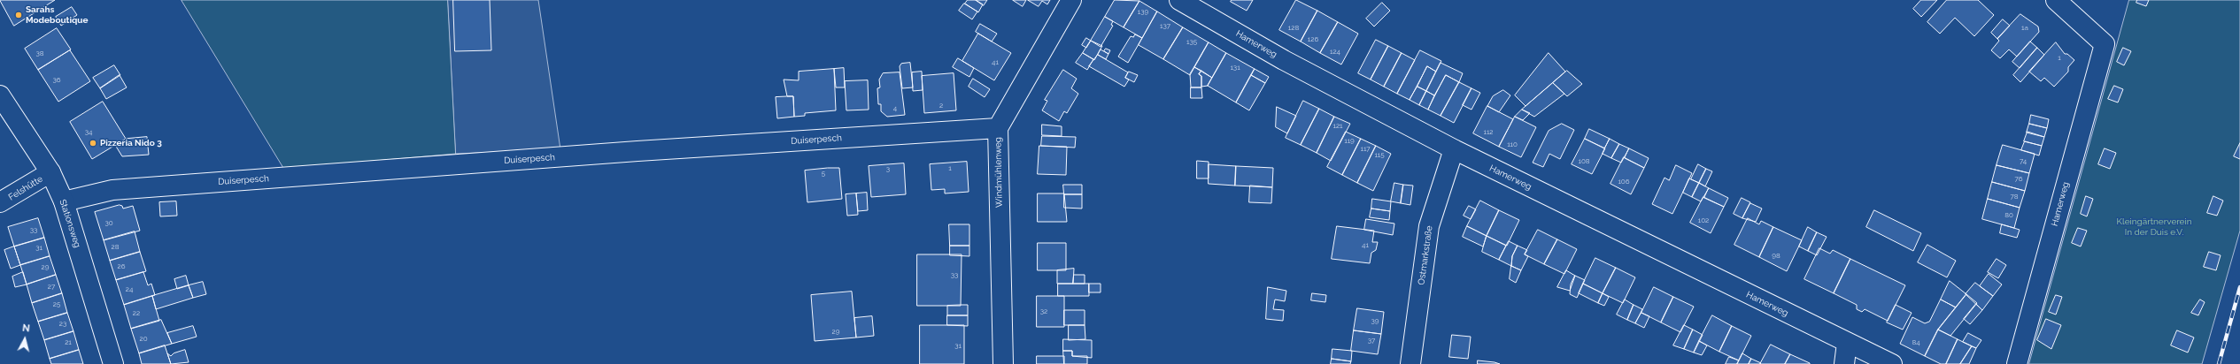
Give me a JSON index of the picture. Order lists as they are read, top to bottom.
{
  "streets": {
    "street": [
      "Hamerweg",
      "Duiserpesch",
      "Windmühlenweg",
      "Felshütte",
      "Stationsweg",
      "Ostmarkstraße"
    ]
  },
  "crossings": [
    ["Hamerweg", "Ostmarkstraße"],
    ["Duiserpesch", "Windmühlenweg"],
    ["Duiserpesch", "Stationsweg"],
    ["Felshütte", "Stationsweg"]
  ],
  "parks": ["Kleingärtnerverein In der Duis e.V."],
  "places": ["Sarahs Modeboutique", "Pizzeria Nido 3"],
  "house_numbers": [
    "139",
    "137",
    "128",
    "1a",
    "126",
    "135",
    "124",
    "38",
    "1",
    "41",
    "131",
    "36",
    "2",
    "4",
    "121",
    "34",
    "112",
    "119",
    "110",
    "117",
    "115",
    "108",
    "74",
    "1",
    "3",
    "5",
    "76",
    "106",
    "78",
    "80",
    "102",
    "30",
    "33",
    "41",
    "28",
    "31",
    "98",
    "26",
    "29",
    "33",
    "27",
    "24",
    "25",
    "32",
    "22",
    "39",
    "23",
    "29",
    "20",
    "37",
    "21",
    "84",
    "31"
  ],
  "north": "top"
}
